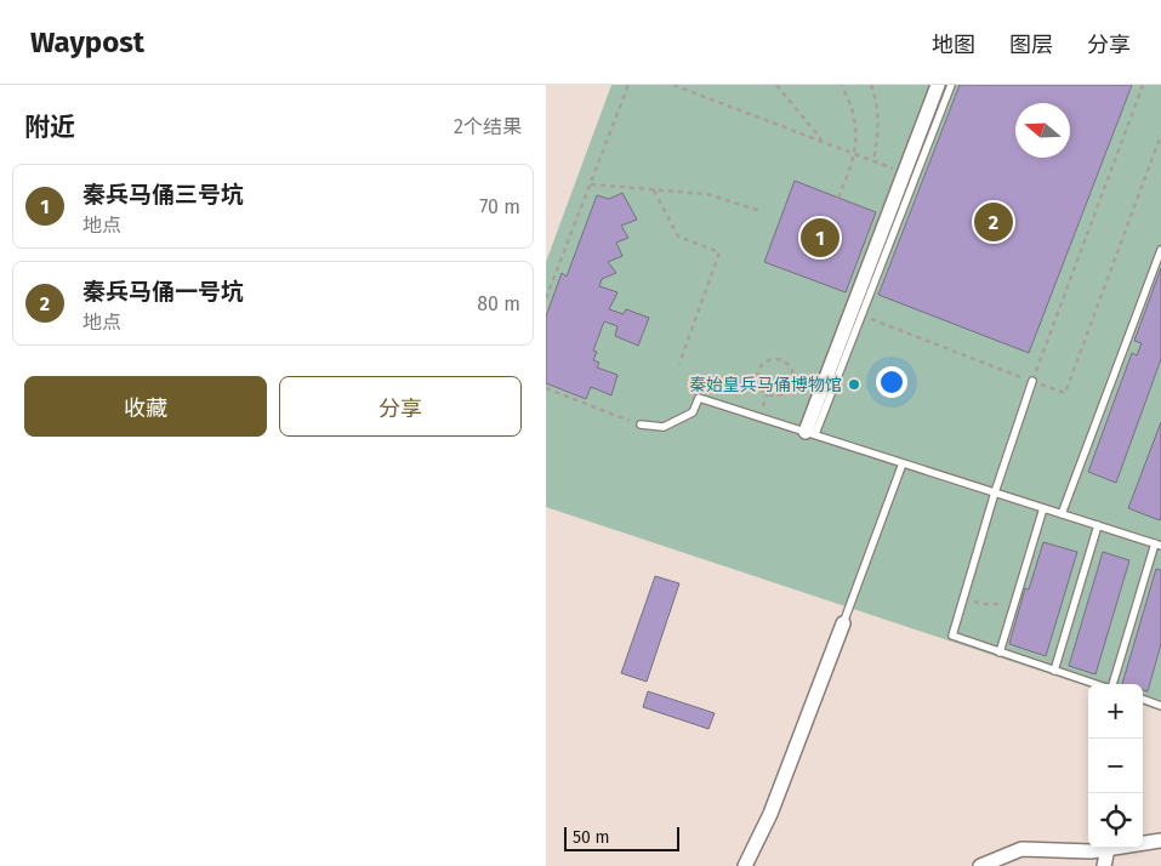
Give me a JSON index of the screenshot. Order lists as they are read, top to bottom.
{
  "places": ["秦始皇兵马俑博物馆"],
  "scale_bar": "50 m",
  "north": "left",
  "page": {
    "header": "Waypost",
    "nav": ["地图", "图层", "分享"],
    "heading": ["附近", "2个结果"],
    "list": [
      {
        "mark": "1",
        "name": "秦兵马俑三号坑",
        "note": "地点",
        "value": "70 m"
      },
      {
        "mark": "2",
        "name": "秦兵马俑一号坑",
        "note": "地点",
        "value": "80 m"
      }
    ],
    "pins": ["2", "1"],
    "buttons": ["收藏", "分享"],
    "map_buttons": ["+", "−"],
    "scale": "50 m"
  }
}
